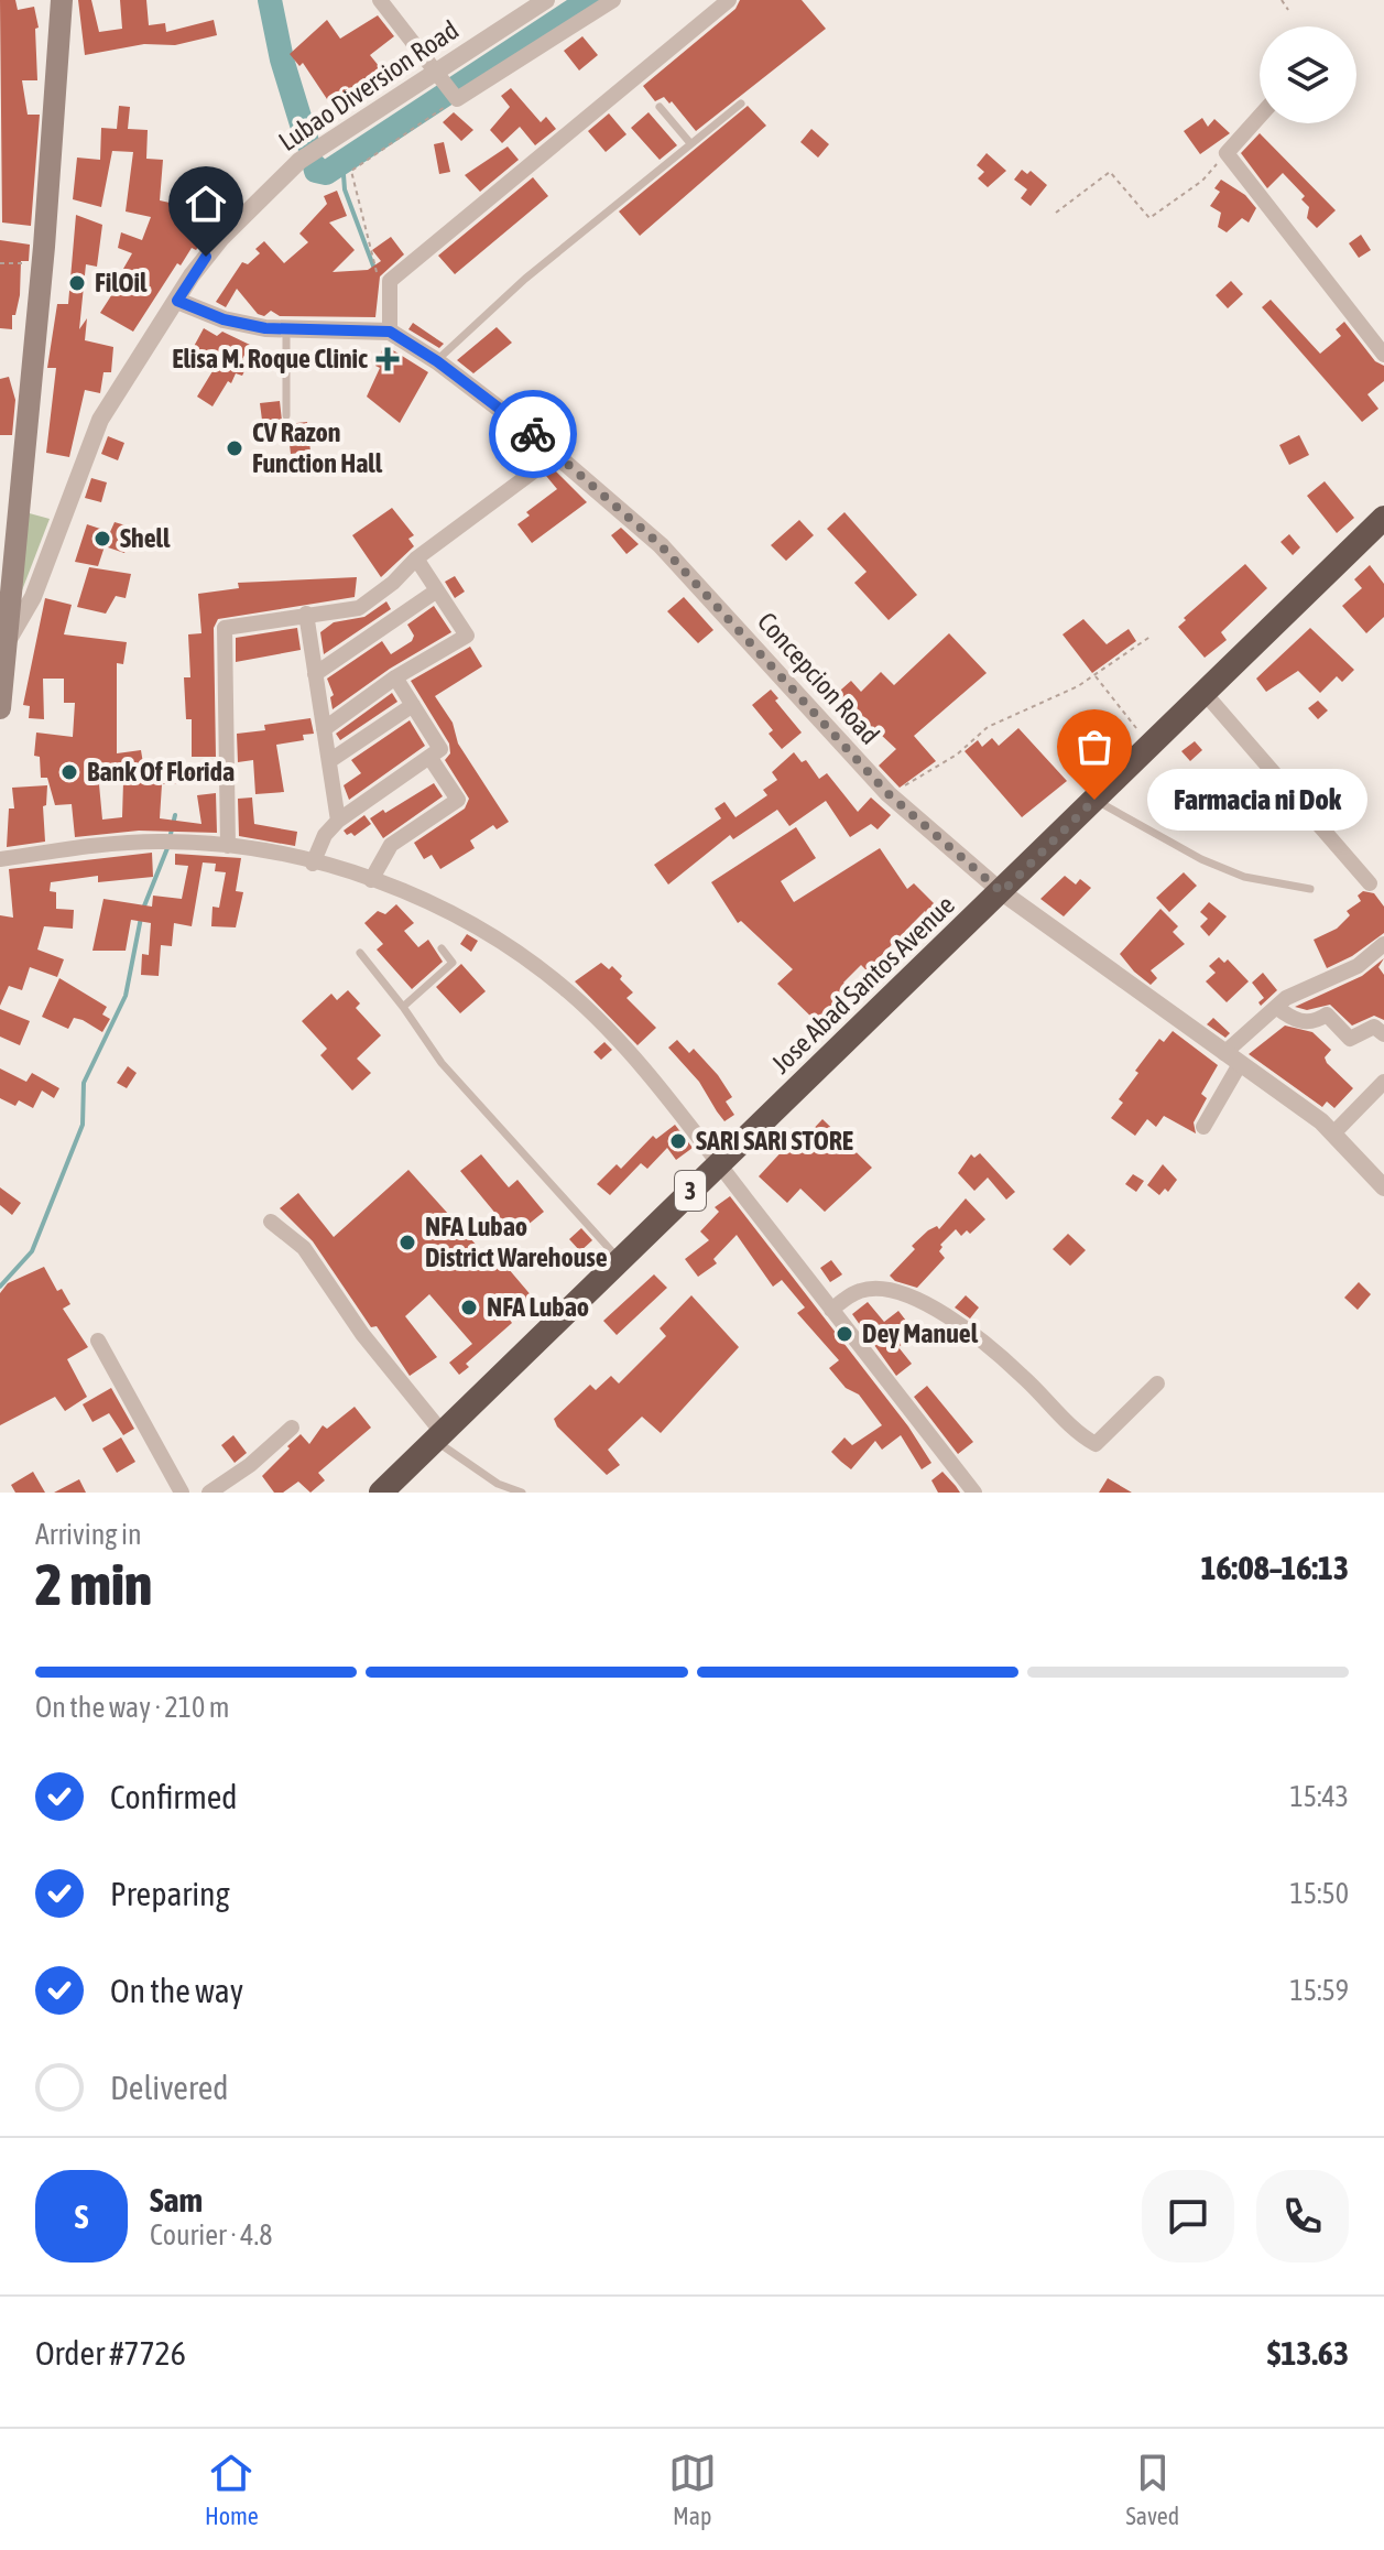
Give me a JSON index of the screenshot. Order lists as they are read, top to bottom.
{
  "streets": {
    "highway": ["Jose Abad Santos Avenue", "3"],
    "street": ["Lubao Diversion Road", "Concepcion Road"]
  },
  "crossings": [
    ["Lubao Diversion Road", "Concepcion Road"],
    ["Concepcion Road", "Jose Abad Santos Avenue"]
  ],
  "places": {
    "other": [
      "FilOil",
      "CV Razon Function Hall",
      "Shell",
      "Bank Of Florida",
      "Farmacia ni Dok",
      "SARI SARI STORE",
      "NFA Lubao District Warehouse",
      "NFA Lubao",
      "Dey Manuel"
    ],
    "health": ["Elisa M. Roque Clinic"]
  },
  "page": {
    "bubble": "Farmacia ni Dok",
    "heading": ["2 min", "Arriving in", "16:08–16:13"],
    "panel": [
      "Sam",
      "Courier · 4.8",
      "Order #7726",
      "$13.63"
    ],
    "bar": "On the way · 210 m",
    "list": [
      ["Confirmed", "15:43"],
      ["Preparing", "15:50"],
      ["On the way", "15:59"],
      "Delivered"
    ],
    "round": "S",
    "tabs": ["Home", "Map", "Saved"]
  }
}
